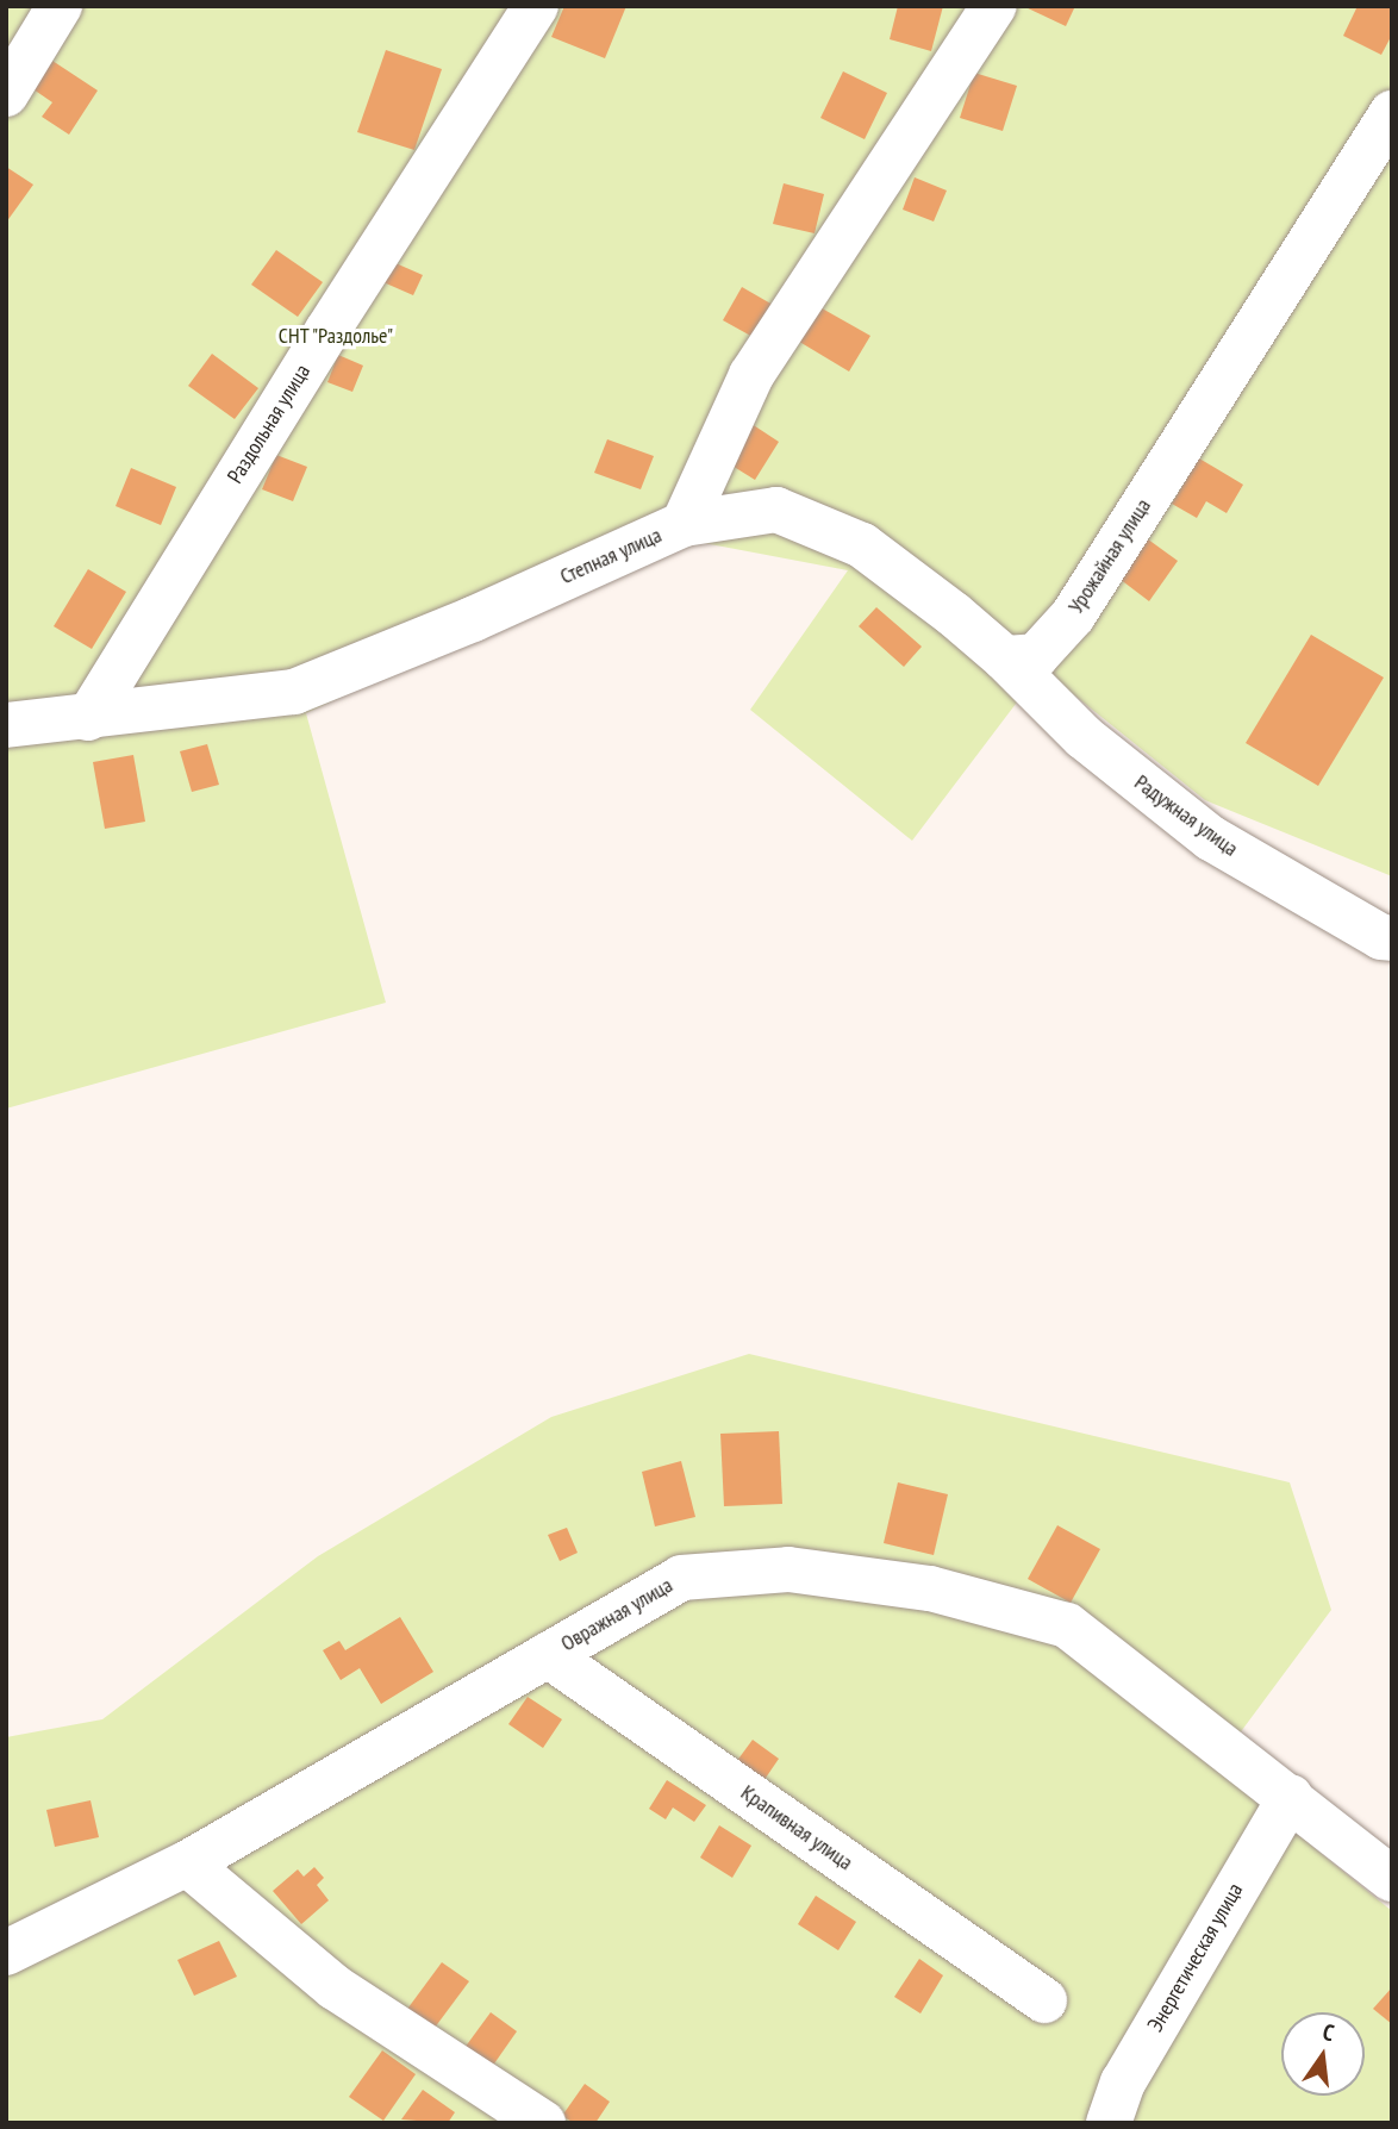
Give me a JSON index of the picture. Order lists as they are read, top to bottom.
{
  "streets": {
    "street": [
      "Раздольная улица",
      "Степная улица",
      "Урожайная улица",
      "Радужная улица",
      "Овражная улица",
      "Крапивная улица",
      "Энергетическая улица"
    ]
  },
  "crossings": [
    ["Раздольная улица", "Степная улица"],
    ["Урожайная улица", "Радужная улица"],
    ["Овражная улица", "Крапивная улица"],
    ["Овражная улица", "Энергетическая улица"]
  ],
  "parks": ["СНТ \"Раздолье\""],
  "north": "top"
}
